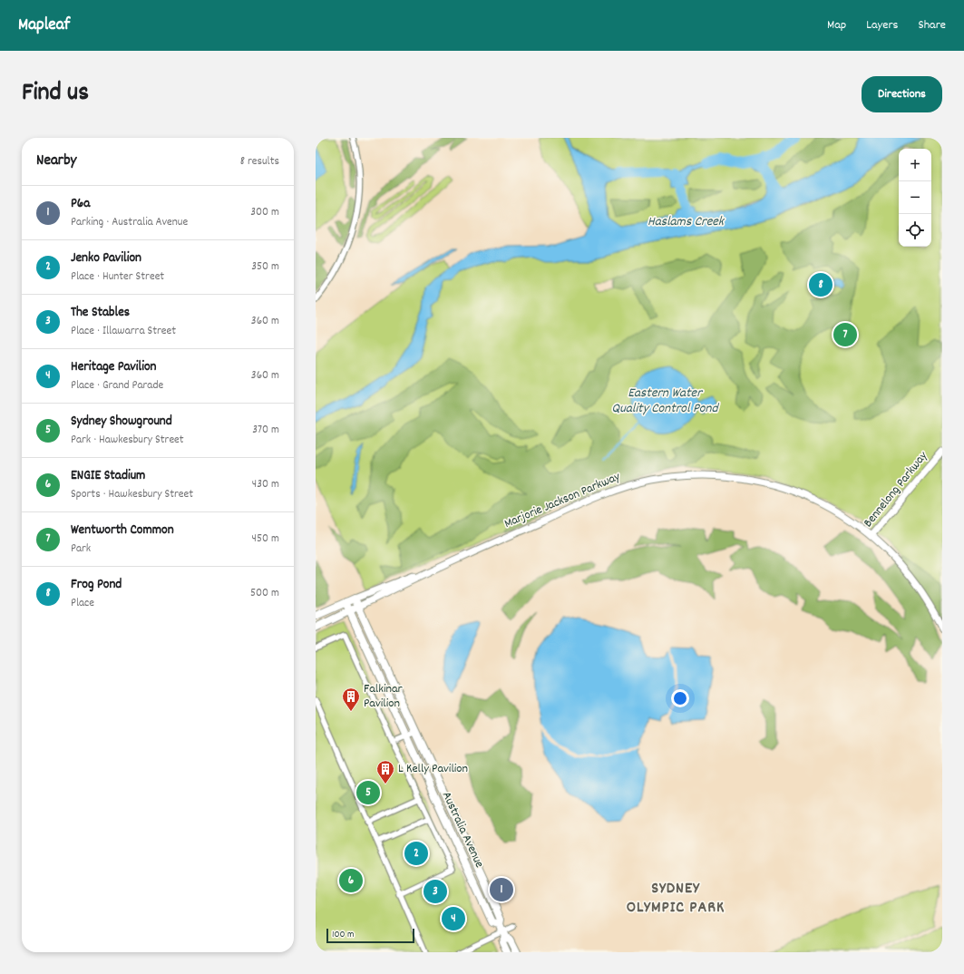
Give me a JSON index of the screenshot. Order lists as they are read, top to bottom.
{
  "streets": {
    "main road": ["Australia Avenue"],
    "street": ["Bennelong Parkway", "Marjorie Jackson Parkway"]
  },
  "crossings": [
    ["Bennelong Parkway", "Marjorie Jackson Parkway"],
    ["Marjorie Jackson Parkway", "Australia Avenue"]
  ],
  "districts": ["SYDNEY OLYMPIC PARK"],
  "water": ["Haslams Creek", "Eastern Water Quality Control Pond"],
  "places": {
    "building": ["Falkinar Pavilion", "L Kelly Pavilion"]
  },
  "scale_bar": "100 m",
  "page": {
    "header": "Mapleaf",
    "nav": ["Map", "Layers", "Share"],
    "title": "Find us",
    "buttons": "Directions",
    "heading": ["Nearby", "8 results"],
    "map_buttons": ["+", "−"],
    "list": [
      {
        "mark": "1",
        "name": "P6a",
        "note": "Parking · Australia Avenue",
        "value": "300 m"
      },
      {
        "mark": "2",
        "name": "Jenko Pavilion",
        "note": "Place · Hunter Street",
        "value": "350 m"
      },
      {
        "mark": "3",
        "name": "The Stables",
        "note": "Place · Illawarra Street",
        "value": "360 m"
      },
      {
        "mark": "4",
        "name": "Heritage Pavilion",
        "note": "Place · Grand Parade",
        "value": "360 m"
      },
      {
        "mark": "5",
        "name": "Sydney Showground",
        "note": "Park · Hawkesbury Street",
        "value": "370 m"
      },
      {
        "mark": "6",
        "name": "ENGIE Stadium",
        "note": "Sports · Hawkesbury Street",
        "value": "430 m"
      },
      {
        "mark": "7",
        "name": "Wentworth Common",
        "note": "Park",
        "value": "450 m"
      },
      {
        "mark": "8",
        "name": "Frog Pond",
        "note": "Place",
        "value": "500 m"
      }
    ],
    "pins": [
      "8",
      "7",
      "5",
      "2",
      "6",
      "1",
      "3",
      "4"
    ],
    "scale": "100 m"
  }
}
